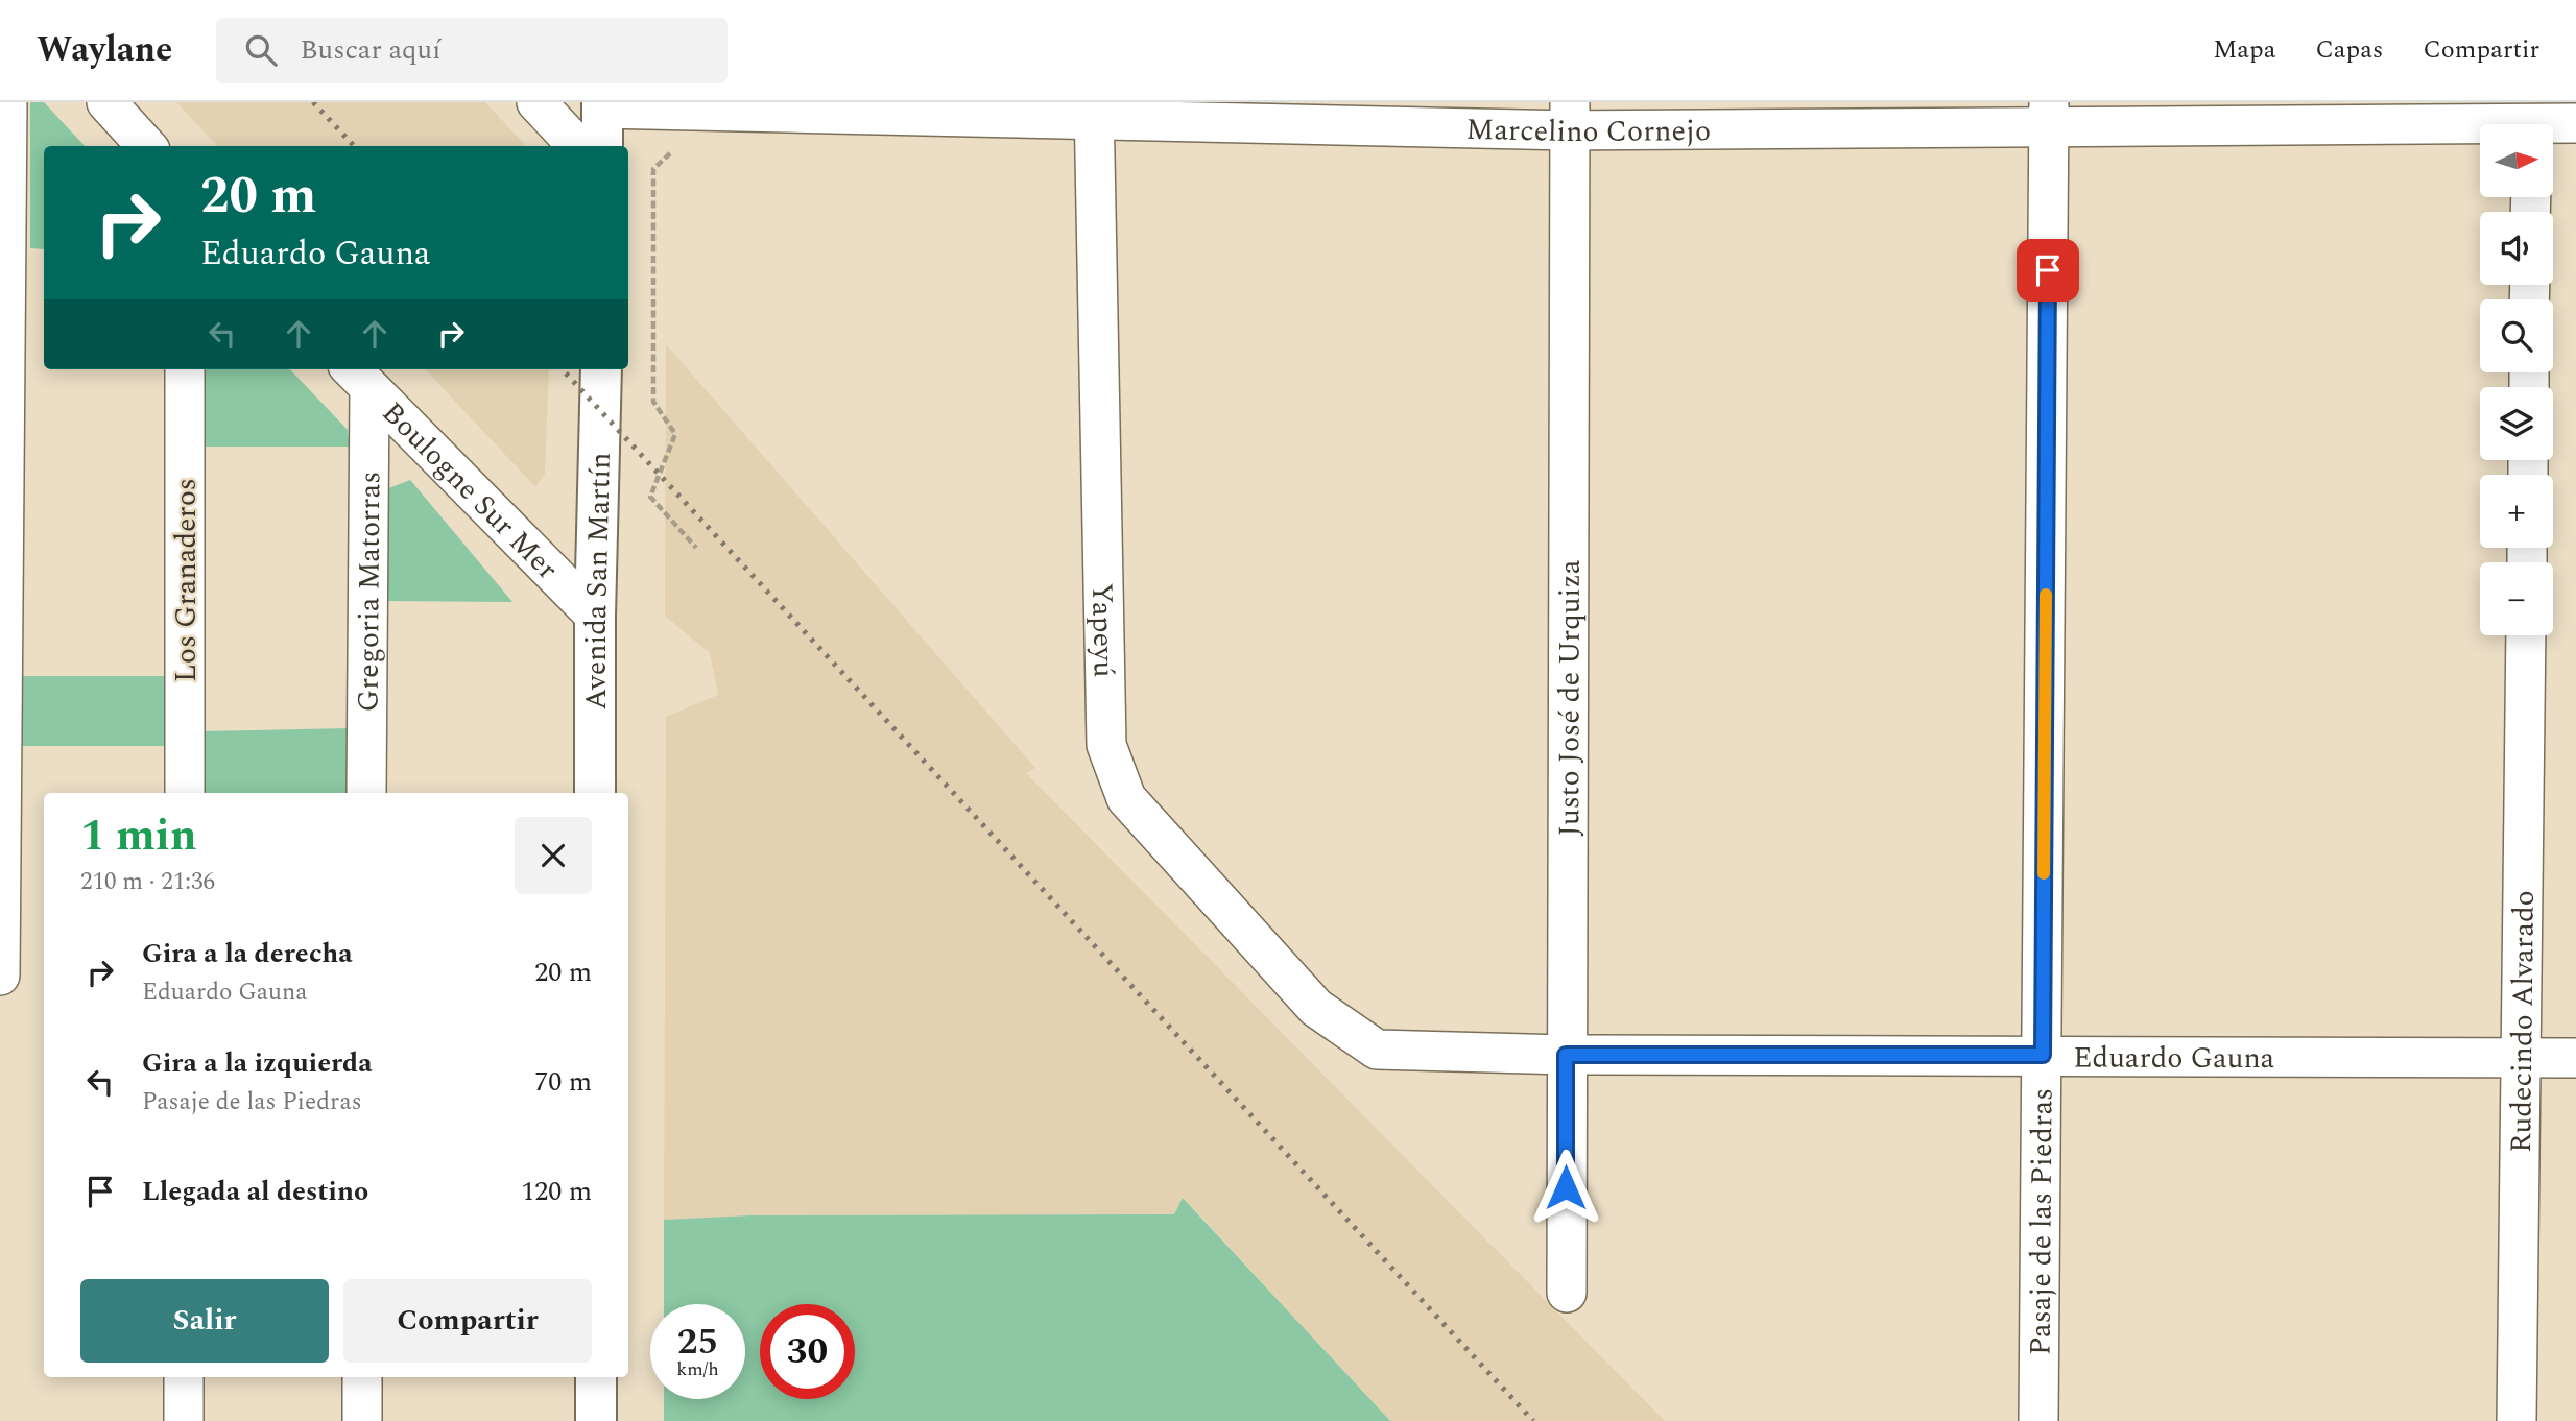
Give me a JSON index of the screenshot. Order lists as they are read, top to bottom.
{
  "streets": {
    "main road": ["Avenida San Martín"],
    "street": [
      "Marcelino Cornejo",
      "Boulogne Sur Mer",
      "Los Granaderos",
      "Gregoria Matorras",
      "Yapeyú",
      "Justo José de Urquiza",
      "Rudecindo Alvarado",
      "Eduardo Gauna",
      "Pasaje de las Piedras"
    ]
  },
  "crossings": [
    ["Marcelino Cornejo", "Yapeyú"],
    ["Marcelino Cornejo", "Justo José de Urquiza"],
    ["Marcelino Cornejo", "Pasaje de las Piedras"],
    ["Boulogne Sur Mer", "Avenida San Martín"],
    ["Boulogne Sur Mer", "Gregoria Matorras"],
    ["Yapeyú", "Eduardo Gauna"],
    ["Justo José de Urquiza", "Eduardo Gauna"],
    ["Rudecindo Alvarado", "Eduardo Gauna"],
    ["Eduardo Gauna", "Pasaje de las Piedras"]
  ],
  "north": "right",
  "page": {
    "header": "Waylane",
    "search": "Buscar aquí",
    "nav": ["Mapa", "Capas", "Compartir"],
    "map_buttons": ["+", "−"],
    "turn": ["20 m", "Eduardo Gauna"],
    "heading": ["1 min", "210 m · 21:36"],
    "list": [
      {
        "name": "Gira a la derecha",
        "note": "Eduardo Gauna",
        "value": "20 m"
      },
      {
        "name": "Gira a la izquierda",
        "note": "Pasaje de las Piedras",
        "value": "70 m"
      },
      {
        "name": "Llegada al destino",
        "value": "120 m"
      }
    ],
    "buttons": ["Salir", "Compartir"],
    "speed": "25 km/h",
    "limit": "30"
  }
}
